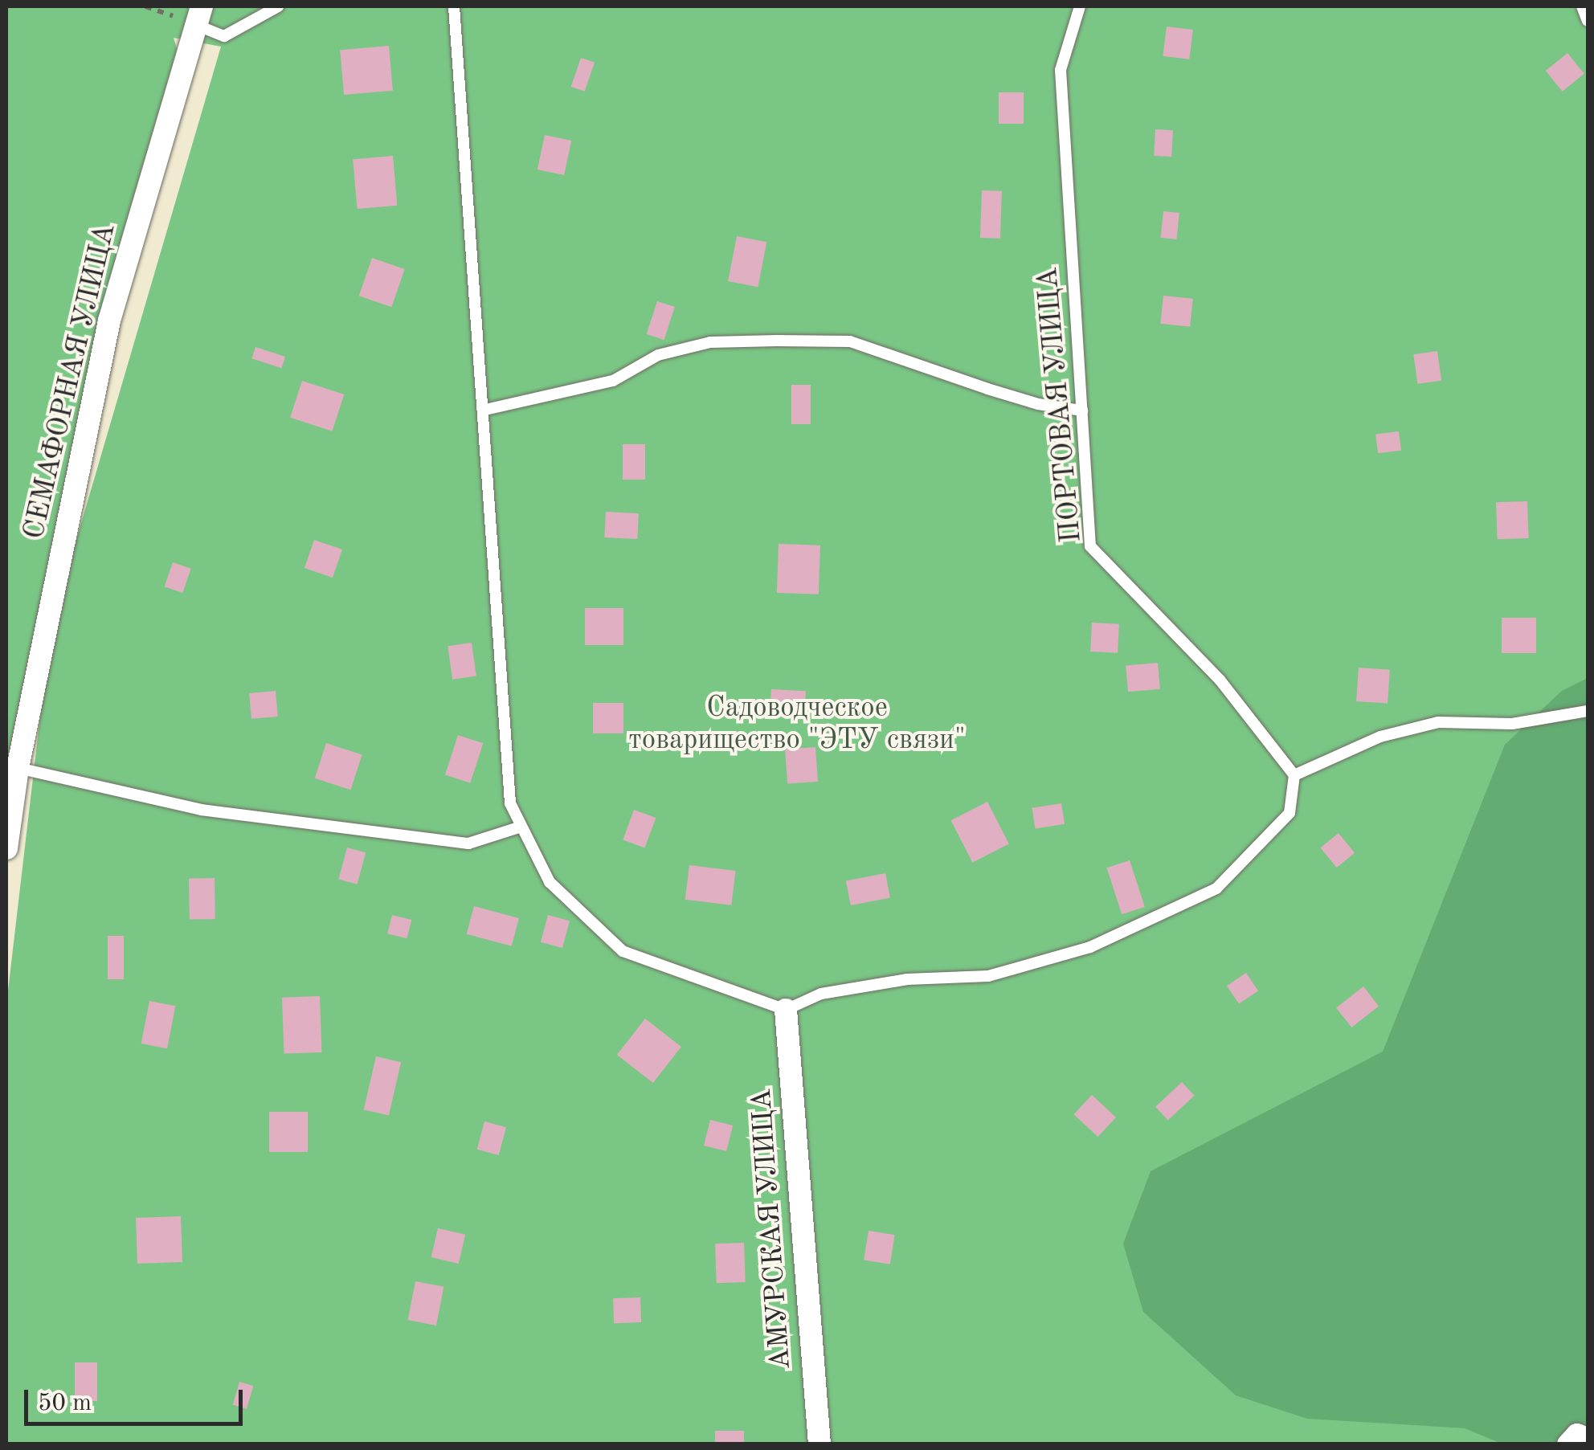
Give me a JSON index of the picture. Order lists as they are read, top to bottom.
{
  "streets": {
    "street": ["СЕМАФОРНАЯ УЛИЦА", "АМУРСКАЯ УЛИЦА"],
    "lane": ["ПОРТОВАЯ УЛИЦА"]
  },
  "parks": ["Садоводческое товарищество \"ЭТУ связи\""],
  "scale_bar": "50 m"
}
